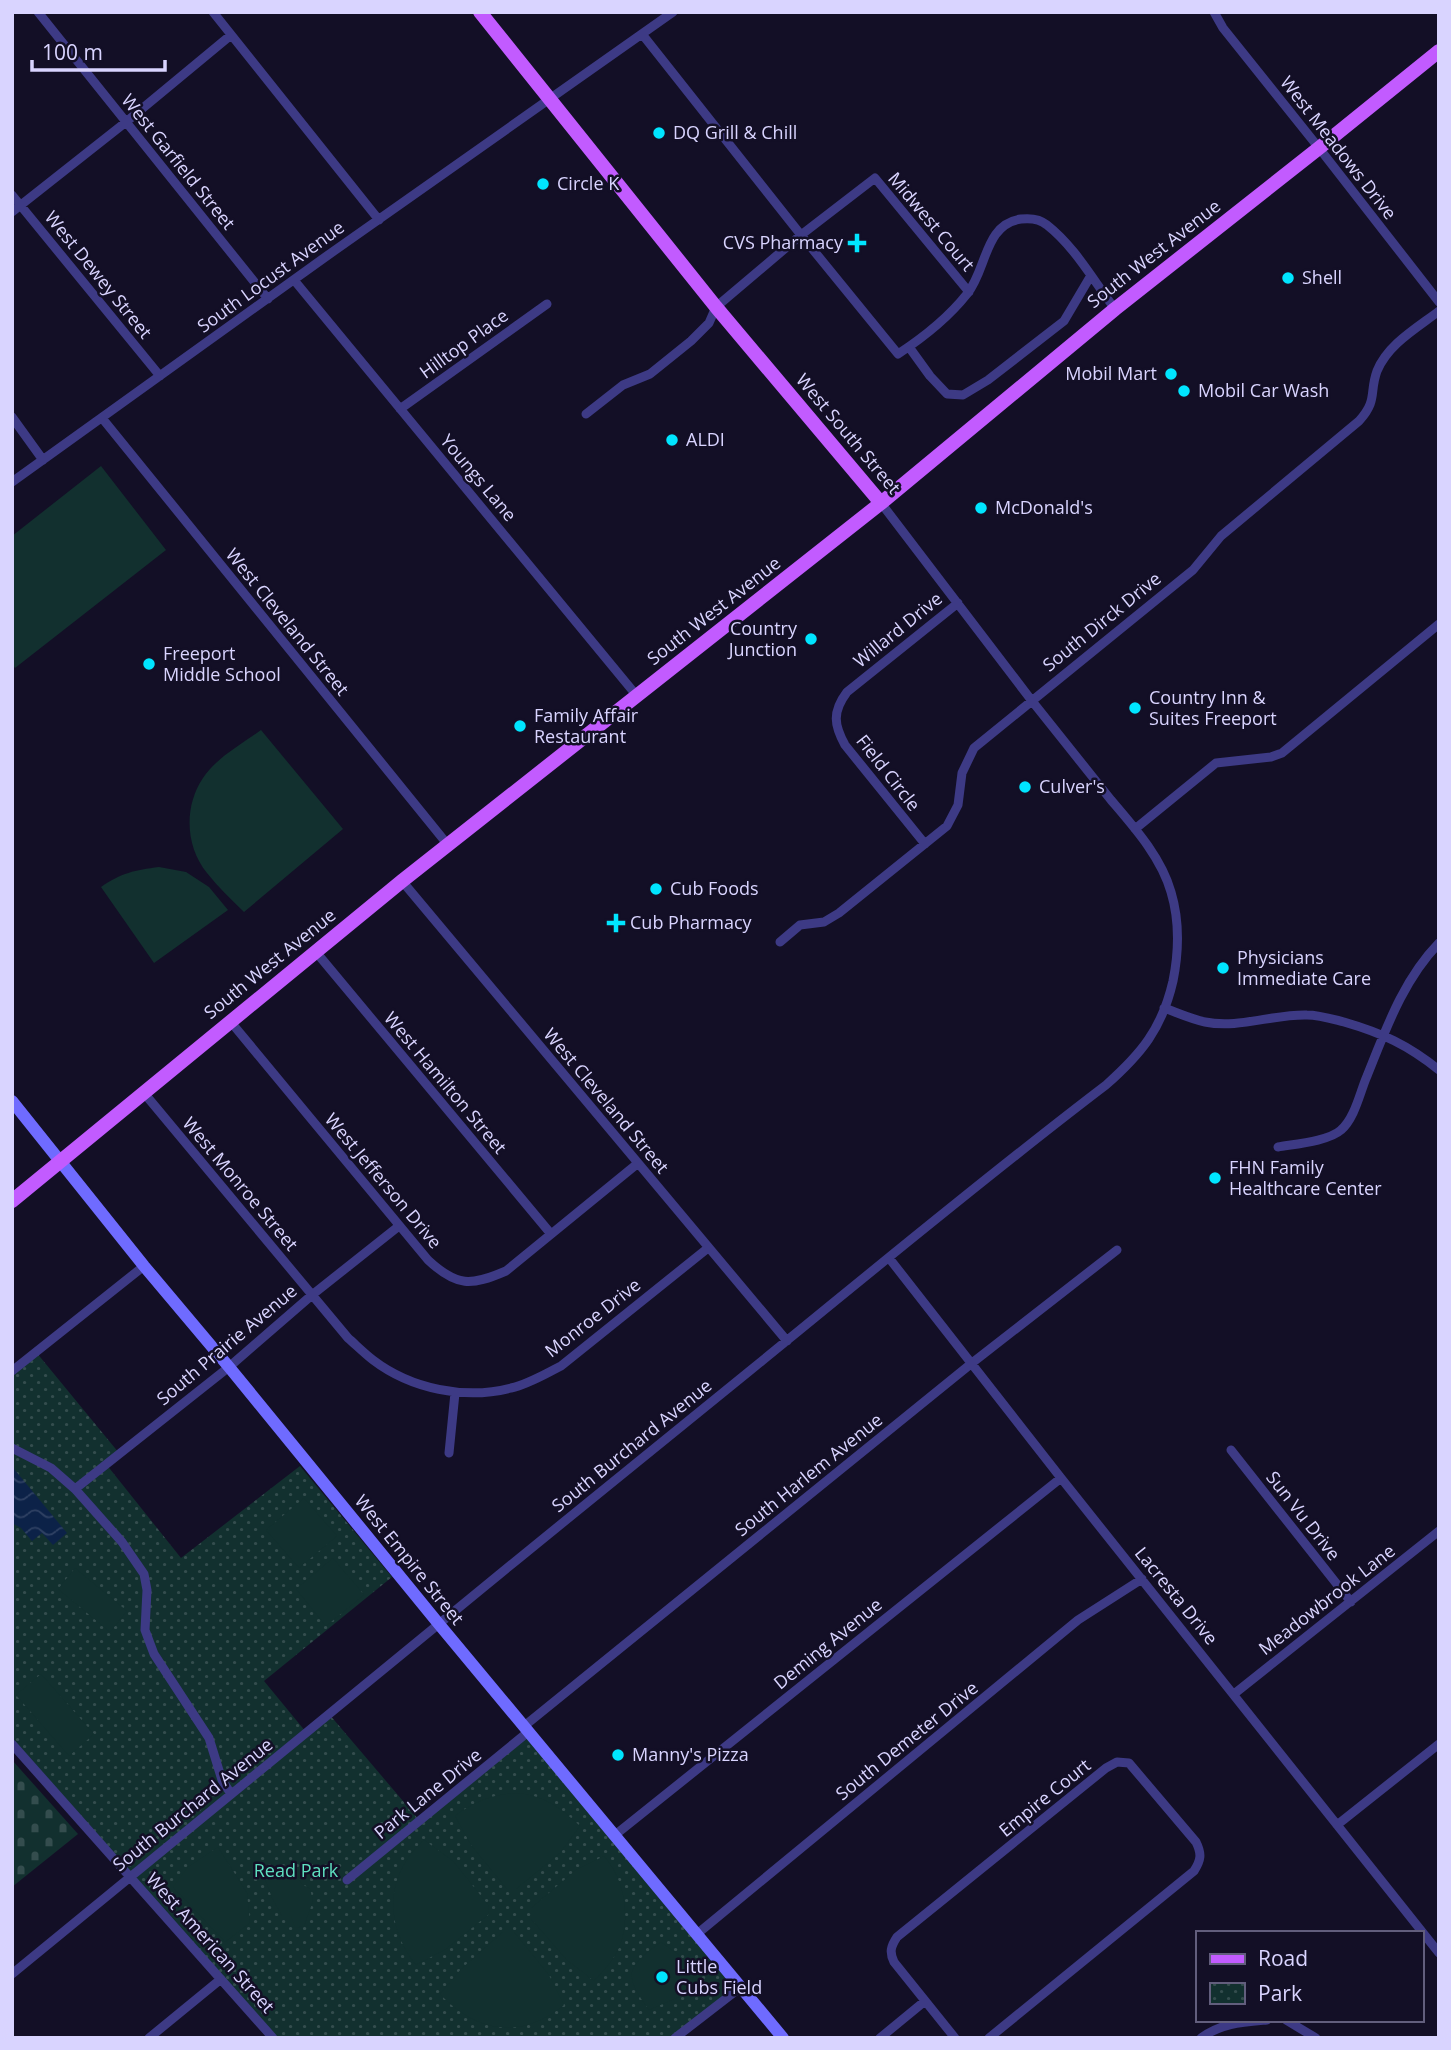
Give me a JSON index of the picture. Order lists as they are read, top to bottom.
{
  "streets": {
    "main road": ["South West Avenue", "West South Street", "West Empire Street"],
    "street": [
      "West Meadows Drive",
      "West Garfield Street",
      "Midwest Court",
      "West Dewey Street",
      "South Locust Avenue",
      "Hilltop Place",
      "Youngs Lane",
      "West Cleveland Street",
      "South Dirck Drive",
      "Willard Drive",
      "Field Circle",
      "West Hamilton Street",
      "West Jefferson Drive",
      "West Monroe Street",
      "Monroe Drive",
      "South Prairie Avenue",
      "South Burchard Avenue",
      "South Harlem Avenue",
      "Sun Vu Drive",
      "Lacresta Drive",
      "Meadowbrook Lane",
      "Deming Avenue",
      "South Demeter Drive",
      "Park Lane Drive",
      "Empire Court",
      "West American Street"
    ]
  },
  "crossings": [
    ["West Meadows Drive", "South West Avenue"],
    ["West Garfield Street", "South Locust Avenue"],
    ["Midwest Court", "South West Avenue"],
    ["Midwest Court", "West South Street"],
    ["South West Avenue", "West South Street"],
    ["South West Avenue", "Youngs Lane"],
    ["South West Avenue", "West Cleveland Street"],
    ["South West Avenue", "West Hamilton Street"],
    ["South West Avenue", "West Jefferson Drive"],
    ["South West Avenue", "West Monroe Street"],
    ["South West Avenue", "West Empire Street"],
    ["West Dewey Street", "South Locust Avenue"],
    ["South Locust Avenue", "West South Street"],
    ["South Locust Avenue", "Youngs Lane"],
    ["South Locust Avenue", "West Cleveland Street"],
    ["Hilltop Place", "Youngs Lane"],
    ["West South Street", "South Dirck Drive"],
    ["West South Street", "Willard Drive"],
    ["West South Street", "South Burchard Avenue"],
    ["West Cleveland Street", "West Jefferson Drive"],
    ["West Cleveland Street", "Monroe Drive"],
    ["West Cleveland Street", "South Burchard Avenue"],
    ["South Dirck Drive", "Field Circle"],
    ["Willard Drive", "Field Circle"],
    ["West Hamilton Street", "West Jefferson Drive"],
    ["West Jefferson Drive", "South Prairie Avenue"],
    ["West Monroe Street", "Monroe Drive"],
    ["West Monroe Street", "South Prairie Avenue"],
    ["Monroe Drive", "South Prairie Avenue"],
    ["South Prairie Avenue", "West Empire Street"],
    ["South Burchard Avenue", "West Empire Street"],
    ["South Burchard Avenue", "Lacresta Drive"],
    ["South Burchard Avenue", "West American Street"],
    ["South Harlem Avenue", "West Empire Street"],
    ["South Harlem Avenue", "Lacresta Drive"],
    ["South Harlem Avenue", "Park Lane Drive"],
    ["Sun Vu Drive", "Meadowbrook Lane"],
    ["West Empire Street", "Deming Avenue"],
    ["West Empire Street", "South Demeter Drive"],
    ["West Empire Street", "Park Lane Drive"],
    ["Lacresta Drive", "Meadowbrook Lane"],
    ["Lacresta Drive", "Deming Avenue"],
    ["Lacresta Drive", "South Demeter Drive"]
  ],
  "parks": ["Read Park"],
  "places": {
    "other": [
      "DQ Grill & Chill",
      "Circle K",
      "Shell",
      "Mobil Mart",
      "Mobil Car Wash",
      "ALDI",
      "McDonald's",
      "Country Junction",
      "Freeport Middle School",
      "Country Inn & Suites Freeport",
      "Family Affair Restaurant",
      "Culver's",
      "Cub Foods",
      "Physicians Immediate Care",
      "FHN Family Healthcare Center",
      "Manny's Pizza",
      "Little Cubs Field"
    ],
    "health": ["CVS Pharmacy", "Cub Pharmacy"]
  },
  "legend": ["Road", "Park"],
  "scale_bar": "100 m"
}
